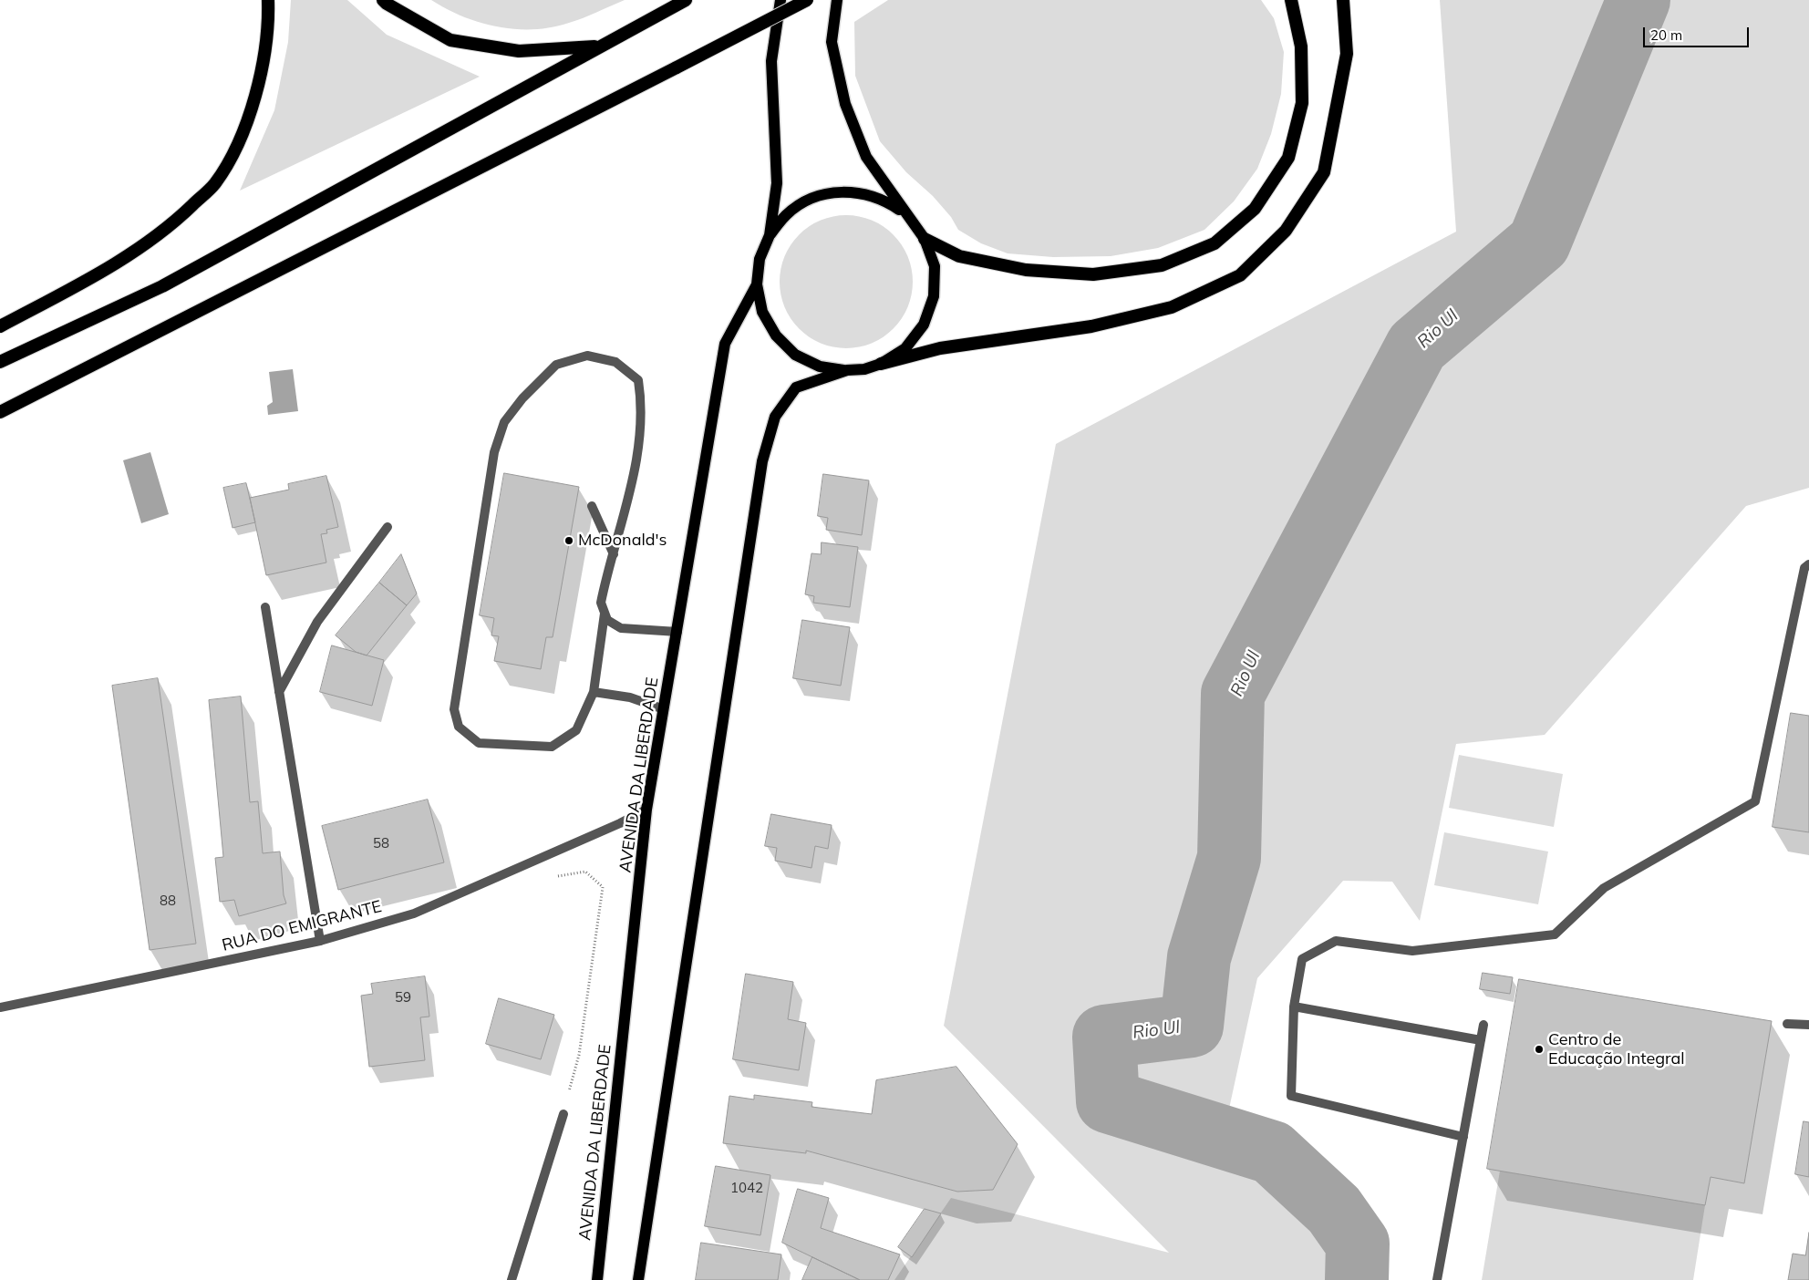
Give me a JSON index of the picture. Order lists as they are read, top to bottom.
{
  "streets": {
    "main road": ["AVENIDA DA LIBERDADE"],
    "street": ["RUA DO EMIGRANTE"]
  },
  "crossings": [
    ["AVENIDA DA LIBERDADE", "RUA DO EMIGRANTE"]
  ],
  "water": ["Rio Ul"],
  "places": ["McDonald's", "Centro de Educação Integral"],
  "house_numbers": [
    "58",
    "88",
    "59",
    "1042"
  ],
  "scale_bar": "20 m"
}
